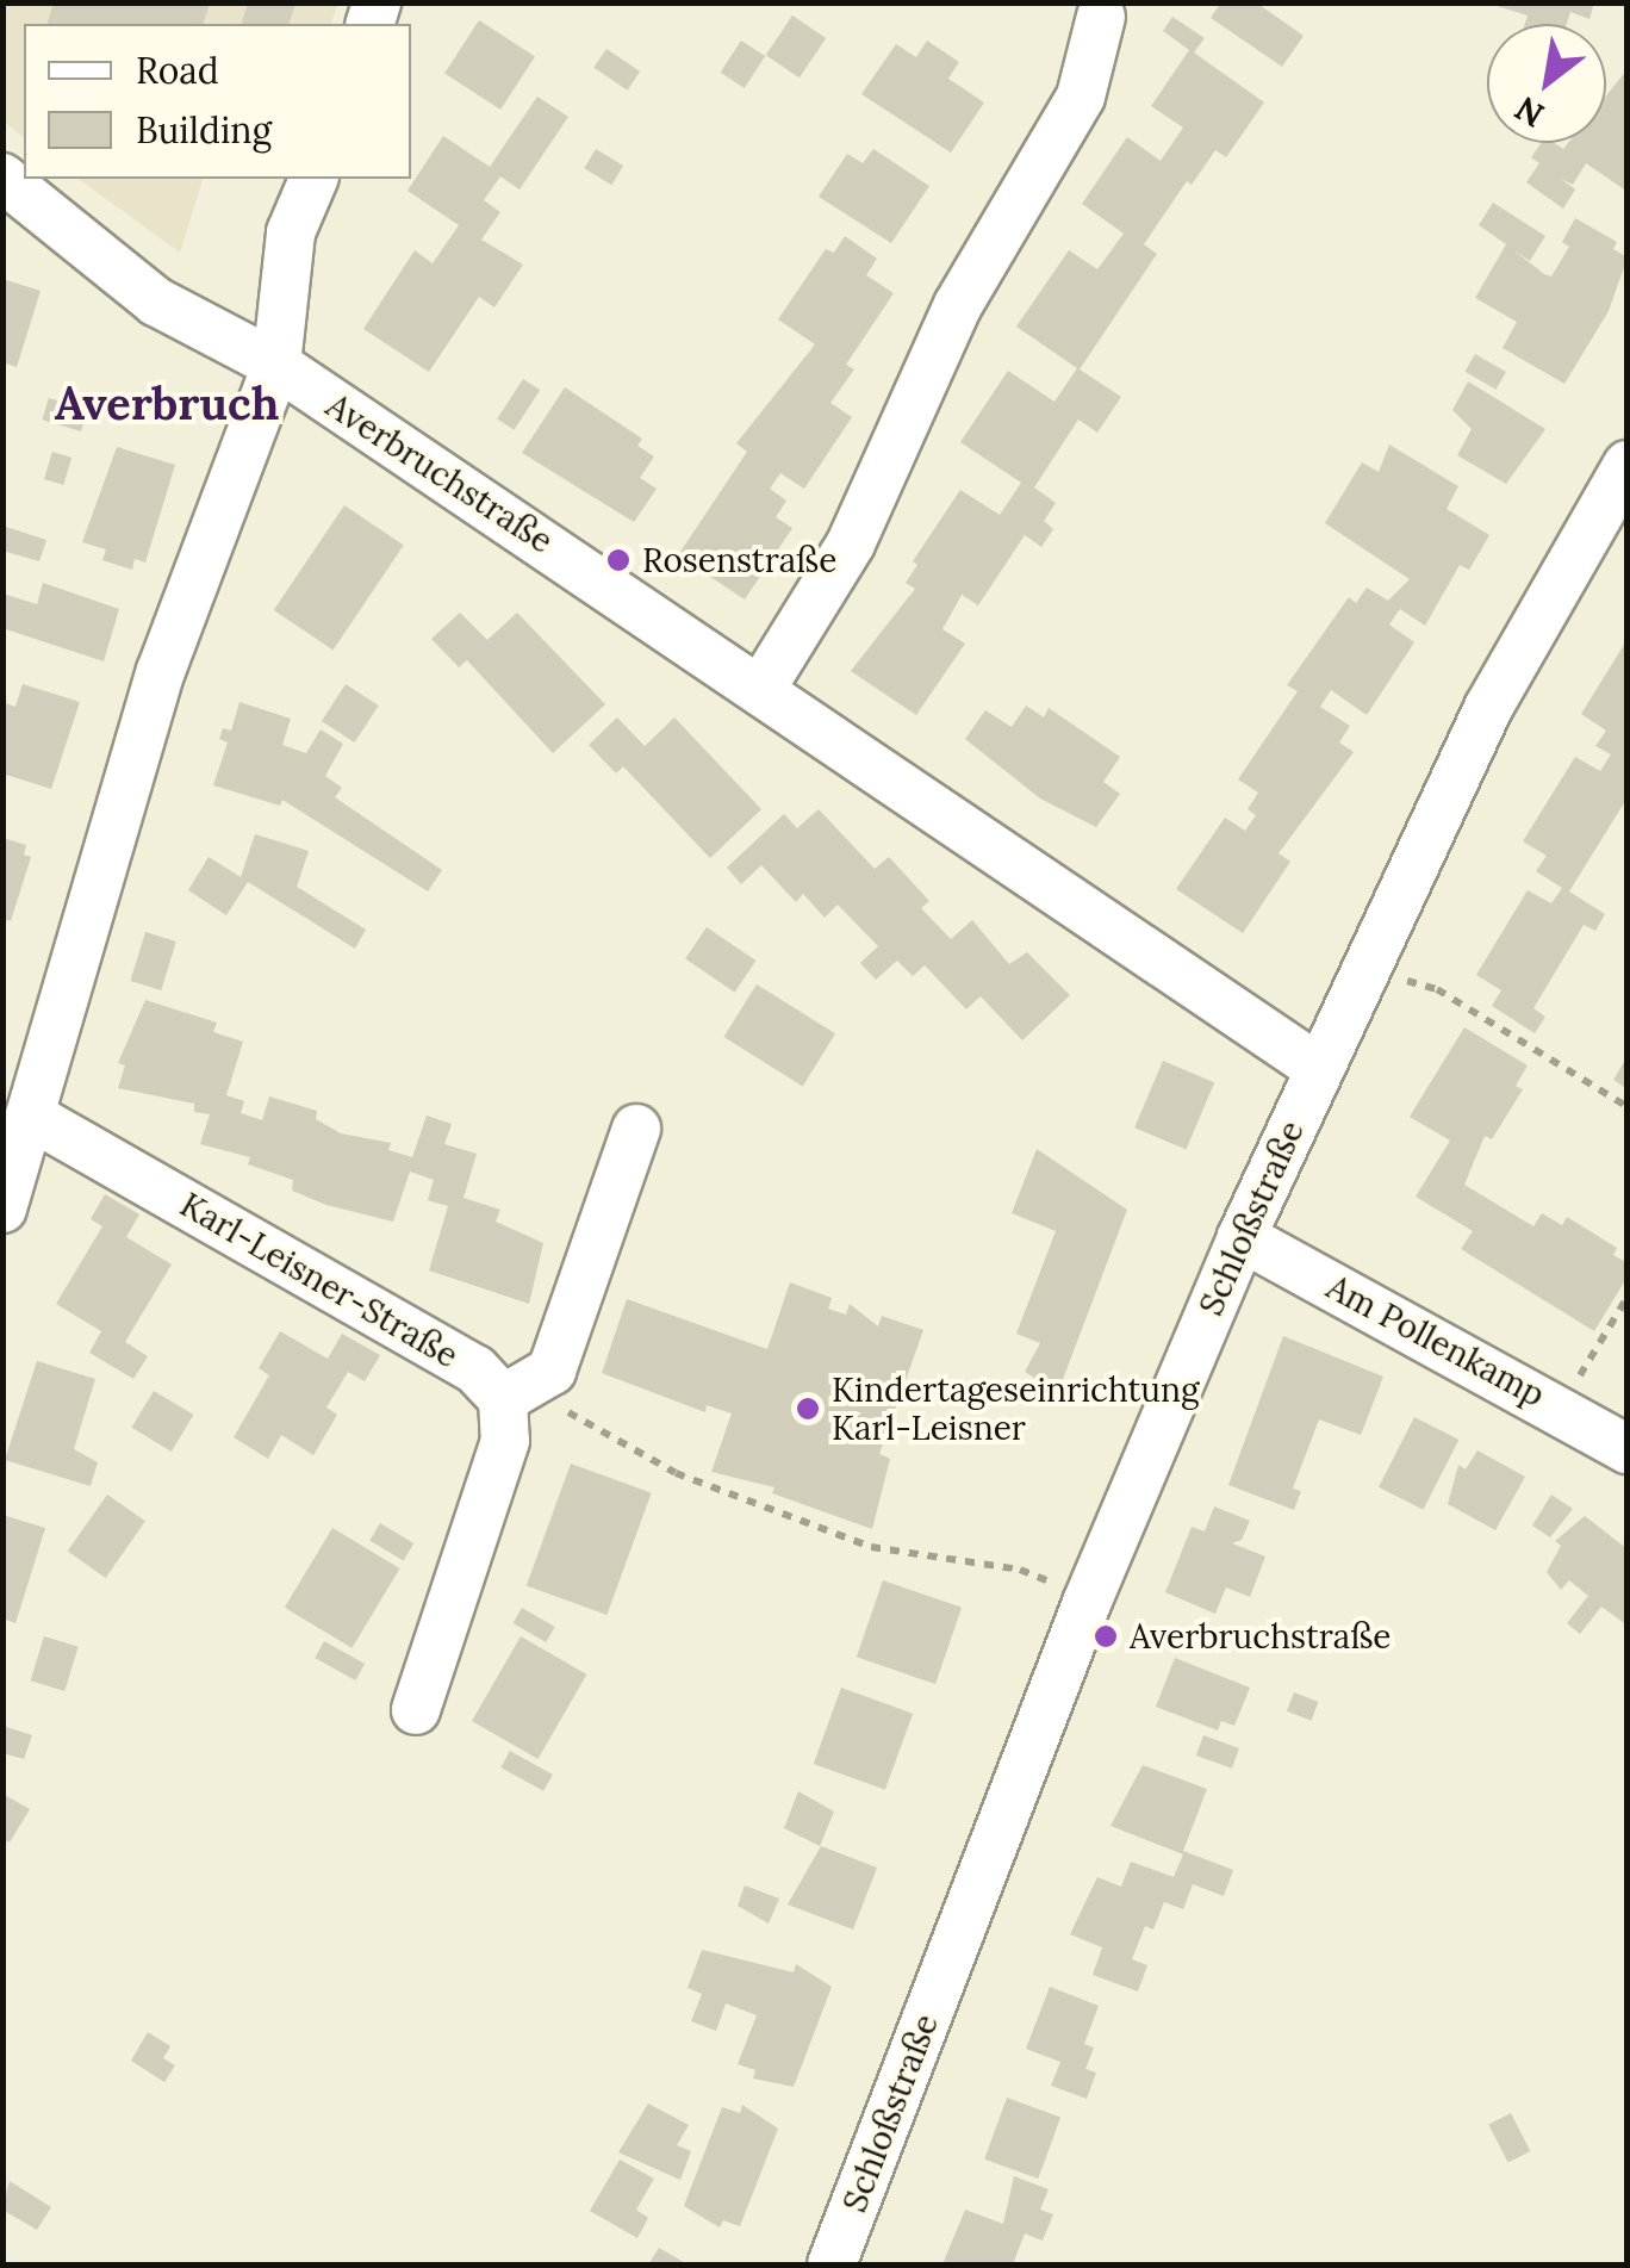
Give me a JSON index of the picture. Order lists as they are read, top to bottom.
{
  "streets": {
    "street": [
      "Averbruchstraße",
      "Schloßstraße",
      "Karl-Leisner-Straße",
      "Am Pollenkamp"
    ]
  },
  "crossings": [
    ["Averbruchstraße", "Schloßstraße"],
    ["Schloßstraße", "Am Pollenkamp"]
  ],
  "districts": ["Averbruch"],
  "places": ["Rosenstraße", "Kindertageseinrichtung Karl-Leisner", "Averbruchstraße"],
  "legend": ["Road", "Building"],
  "north": "bottom left"
}
